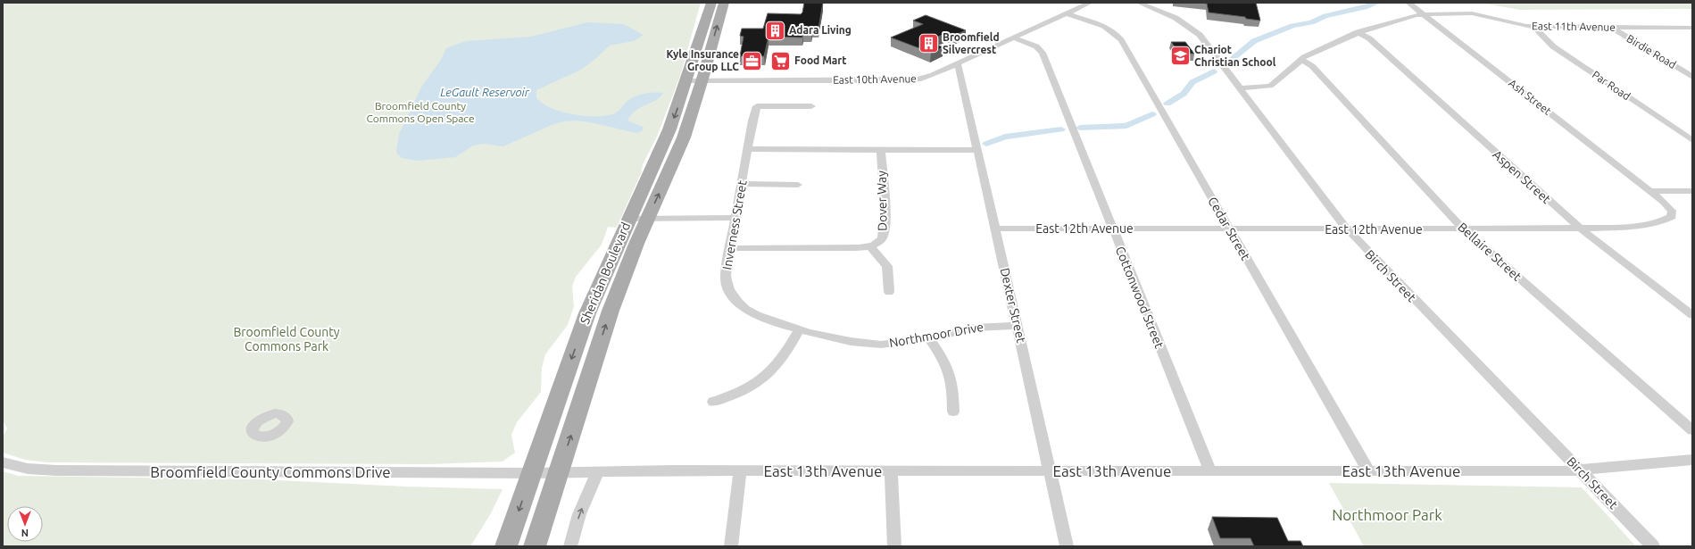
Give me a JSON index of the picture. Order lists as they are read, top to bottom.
{
  "streets": {
    "main road": ["Sheridan Boulevard"],
    "street": [
      "East 11th Avenue",
      "Birdie Road",
      "East 10th Avenue",
      "Par Road",
      "Ash Street",
      "Aspen Street",
      "Dover Way",
      "Inverness Street",
      "East 12th Avenue",
      "Cedar Street",
      "Bellaire Street",
      "Birch Street",
      "Cottonwood Street",
      "Dexter Street",
      "Northmoor Drive",
      "East 13th Avenue",
      "Broomfield County Commons Drive"
    ]
  },
  "crossings": [
    ["East 11th Avenue", "Birdie Road"],
    ["East 11th Avenue", "Par Road"],
    ["East 11th Avenue", "Ash Street"],
    ["East 11th Avenue", "Aspen Street"],
    ["East 11th Avenue", "Bellaire Street"],
    ["East 11th Avenue", "Birch Street"],
    ["East 10th Avenue", "Cedar Street"],
    ["East 10th Avenue", "Sheridan Boulevard"],
    ["East 10th Avenue", "Cottonwood Street"],
    ["East 10th Avenue", "Dexter Street"],
    ["Ash Street", "East 12th Avenue"],
    ["Aspen Street", "East 12th Avenue"],
    ["Inverness Street", "Northmoor Drive"],
    ["East 12th Avenue", "Cedar Street"],
    ["East 12th Avenue", "Bellaire Street"],
    ["East 12th Avenue", "Birch Street"],
    ["East 12th Avenue", "Cottonwood Street"],
    ["East 12th Avenue", "Dexter Street"],
    ["Cedar Street", "East 13th Avenue"],
    ["Sheridan Boulevard", "East 13th Avenue"],
    ["Sheridan Boulevard", "Broomfield County Commons Drive"],
    ["Birch Street", "East 13th Avenue"],
    ["Cottonwood Street", "East 13th Avenue"],
    ["Dexter Street", "Northmoor Drive"],
    ["Dexter Street", "East 13th Avenue"],
    ["East 13th Avenue", "Broomfield County Commons Drive"]
  ],
  "water": ["LeGault Reservoir"],
  "parks": ["Broomfield County Commons Open Space", "Broomfield County Commons Park", "Northmoor Park"],
  "places": {
    "building": ["Adara Living", "Broomfield Silvercrest"],
    "school or university": ["Chariot Christian School"],
    "office": ["Kyle Insurance Group LLC"],
    "supermarket": ["Food Mart"]
  },
  "north": "bottom"
}
